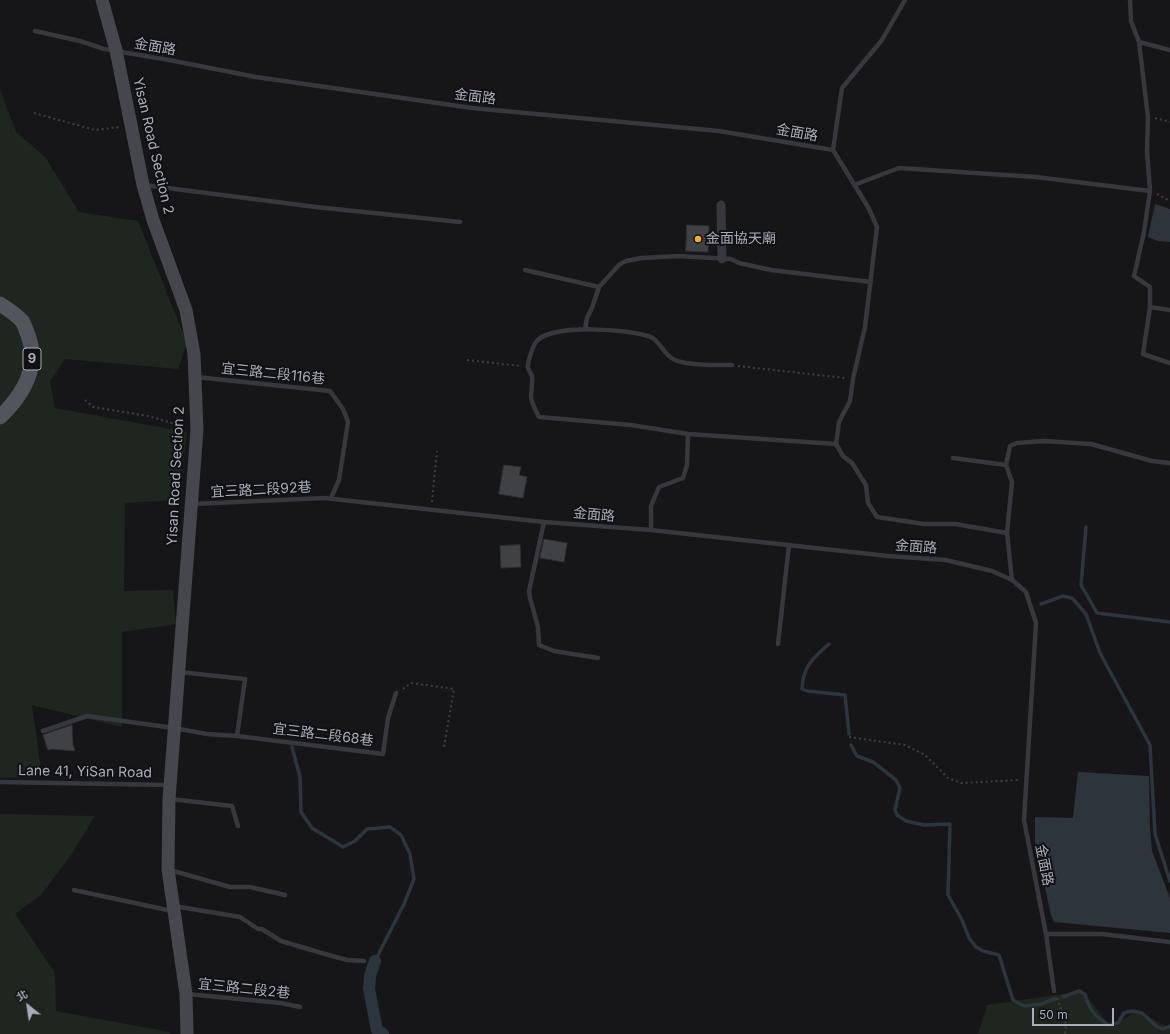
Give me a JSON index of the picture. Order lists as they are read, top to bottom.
{
  "streets": {
    "main road": ["9"],
    "street": ["Yisan Road Section 2"],
    "lane": [
      "金面路",
      "宜三路二段116巷",
      "宜三路二段92巷",
      "宜三路二段68巷",
      "Lane 41, YiSan Road",
      "宜三路二段2巷"
    ]
  },
  "crossings": [
    ["金面路", "Yisan Road Section 2"],
    ["金面路", "宜三路二段116巷"],
    ["金面路", "宜三路二段92巷"],
    ["Yisan Road Section 2", "宜三路二段116巷"],
    ["Yisan Road Section 2", "宜三路二段92巷"],
    ["Yisan Road Section 2", "宜三路二段68巷"],
    ["Yisan Road Section 2", "Lane 41, YiSan Road"],
    ["Yisan Road Section 2", "宜三路二段2巷"],
    ["宜三路二段116巷", "宜三路二段92巷"]
  ],
  "places": ["金面協天廟"],
  "scale_bar": "50 m",
  "north": "top left"
}
